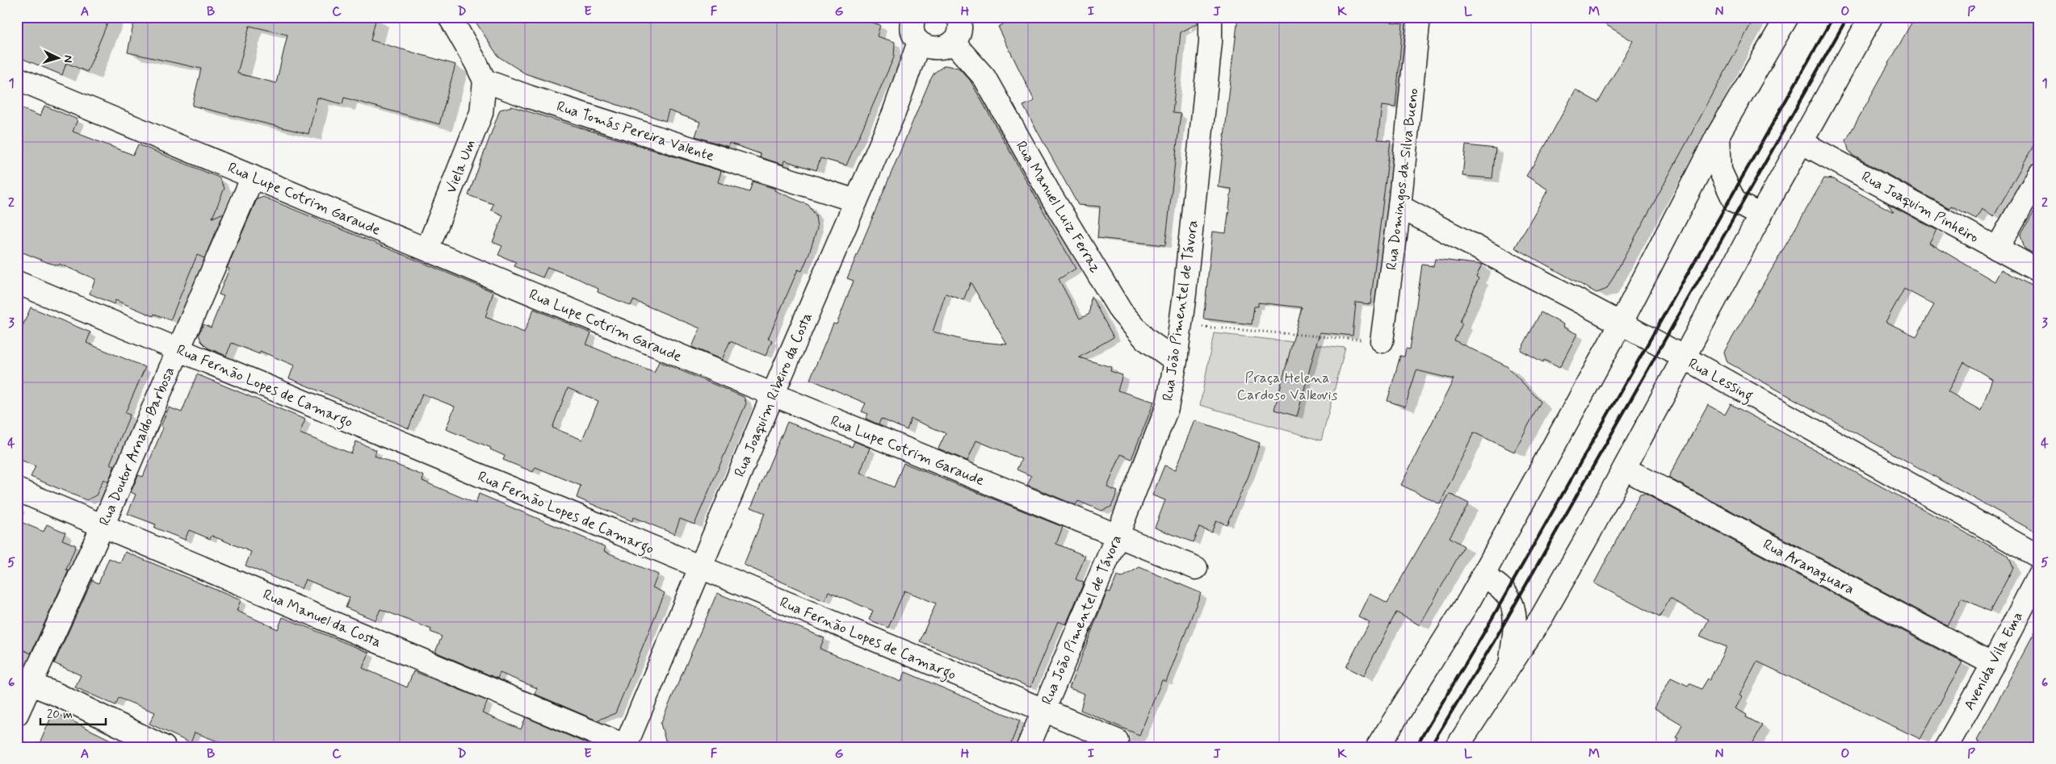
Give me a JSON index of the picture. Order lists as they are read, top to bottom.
{
  "streets": {
    "street": [
      "Rua Tomás Pereira Valente",
      "Viela Um",
      "Rua Domingos da Silva Bueno",
      "Rua Lupe Cotrim Garaude",
      "Rua Manuel Luiz Ferraz",
      "Rua Joaquim Pinheiro",
      "Rua João Pimentel de Távora",
      "Rua Lessing",
      "Rua Fernão Lopes de Camargo",
      "Rua Joaquim Ribeiro da Costa",
      "Rua Doutor Arnaldo Barbosa",
      "Rua Aranaquara",
      "Rua Manuel da Costa",
      "Avenida Vila Ema"
    ]
  },
  "crossings": [
    ["Rua Tomás Pereira Valente", "Viela Um"],
    ["Rua Tomás Pereira Valente", "Rua Joaquim Ribeiro da Costa"],
    ["Viela Um", "Rua Lupe Cotrim Garaude"],
    ["Rua Domingos da Silva Bueno", "Rua Lessing"],
    ["Rua Lupe Cotrim Garaude", "Rua João Pimentel de Távora"],
    ["Rua Lupe Cotrim Garaude", "Rua Joaquim Ribeiro da Costa"],
    ["Rua Lupe Cotrim Garaude", "Rua Doutor Arnaldo Barbosa"],
    ["Rua Manuel Luiz Ferraz", "Rua João Pimentel de Távora"],
    ["Rua João Pimentel de Távora", "Rua Fernão Lopes de Camargo"],
    ["Rua Fernão Lopes de Camargo", "Rua Joaquim Ribeiro da Costa"],
    ["Rua Fernão Lopes de Camargo", "Rua Doutor Arnaldo Barbosa"],
    ["Rua Joaquim Ribeiro da Costa", "Rua Manuel da Costa"],
    ["Rua Doutor Arnaldo Barbosa", "Rua Manuel da Costa"],
    ["Rua Aranaquara", "Avenida Vila Ema"]
  ],
  "parks": ["Praça Helena Cardoso Valkovis"],
  "scale_bar": "20 m",
  "north": "right",
  "grid": {
    "columns": [
      "A",
      "B",
      "C",
      "D",
      "E",
      "F",
      "G",
      "H",
      "I",
      "J",
      "K",
      "L",
      "M",
      "N",
      "O",
      "P"
    ],
    "rows": [
      "1",
      "2",
      "3",
      "4",
      "5",
      "6"
    ]
  }
}
